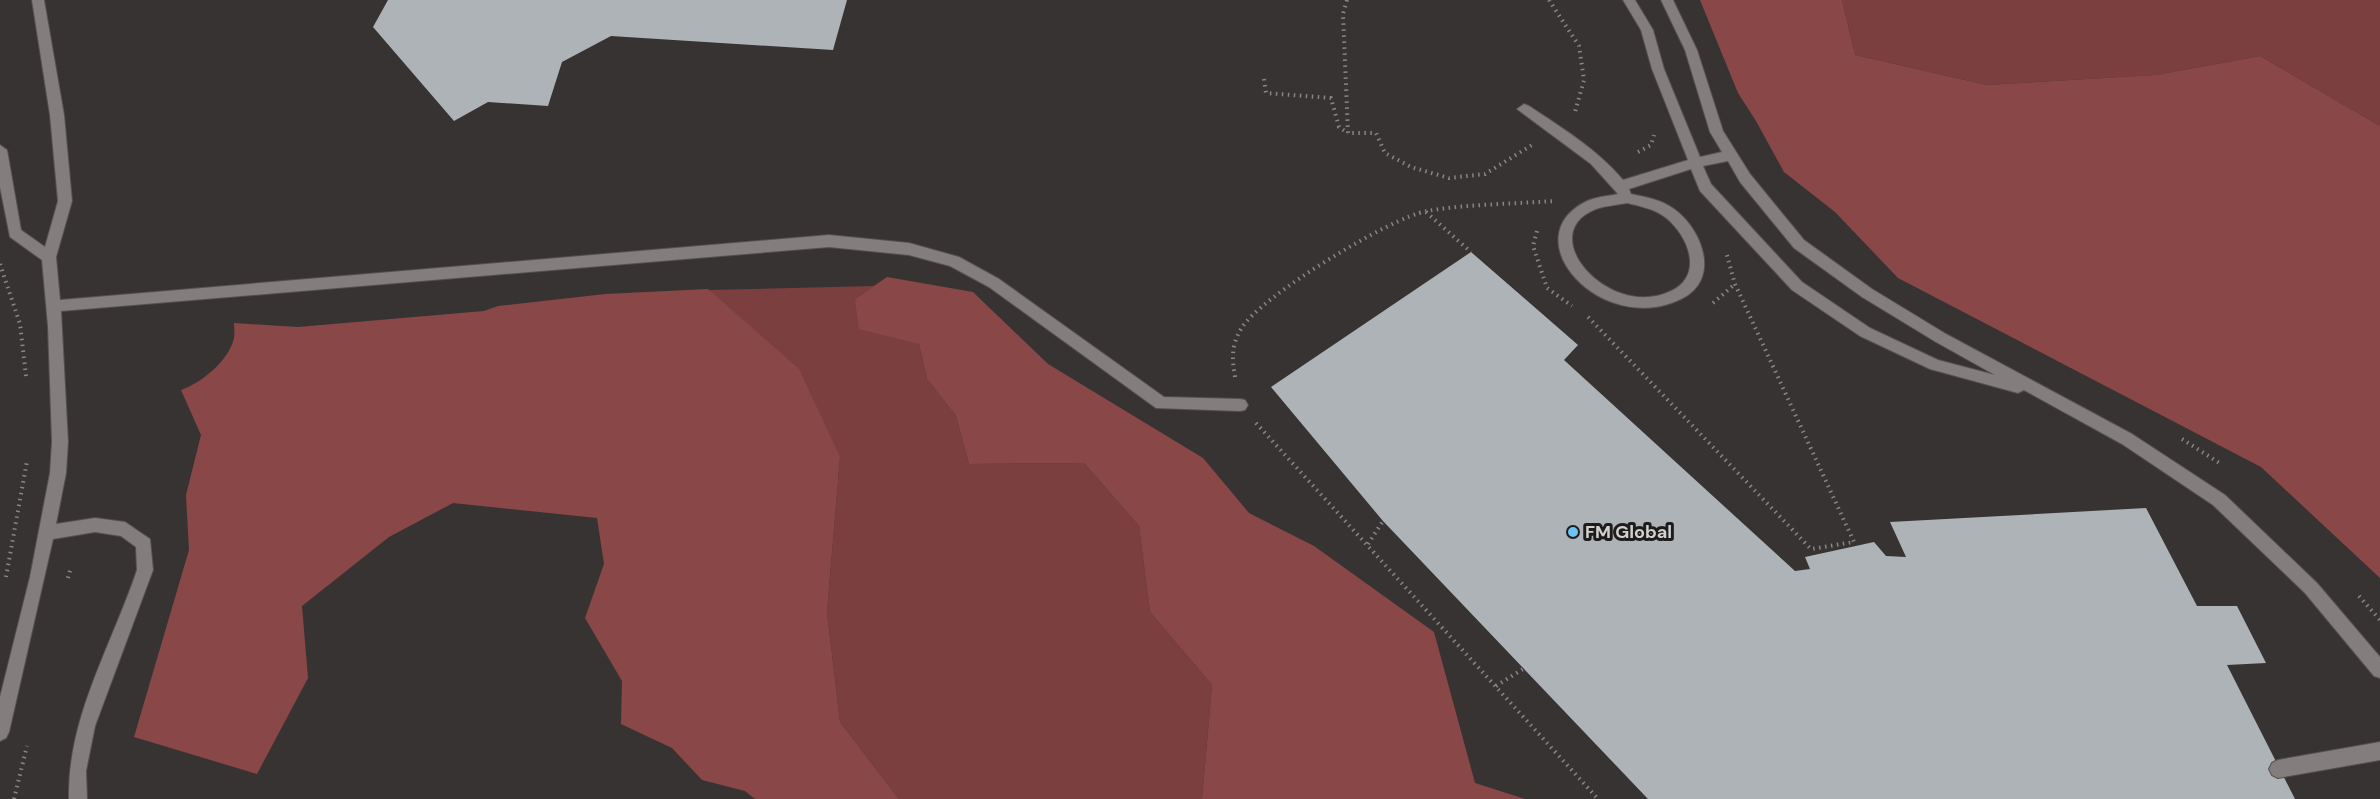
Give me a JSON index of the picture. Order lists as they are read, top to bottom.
{
  "places": ["FM Global"]
}
